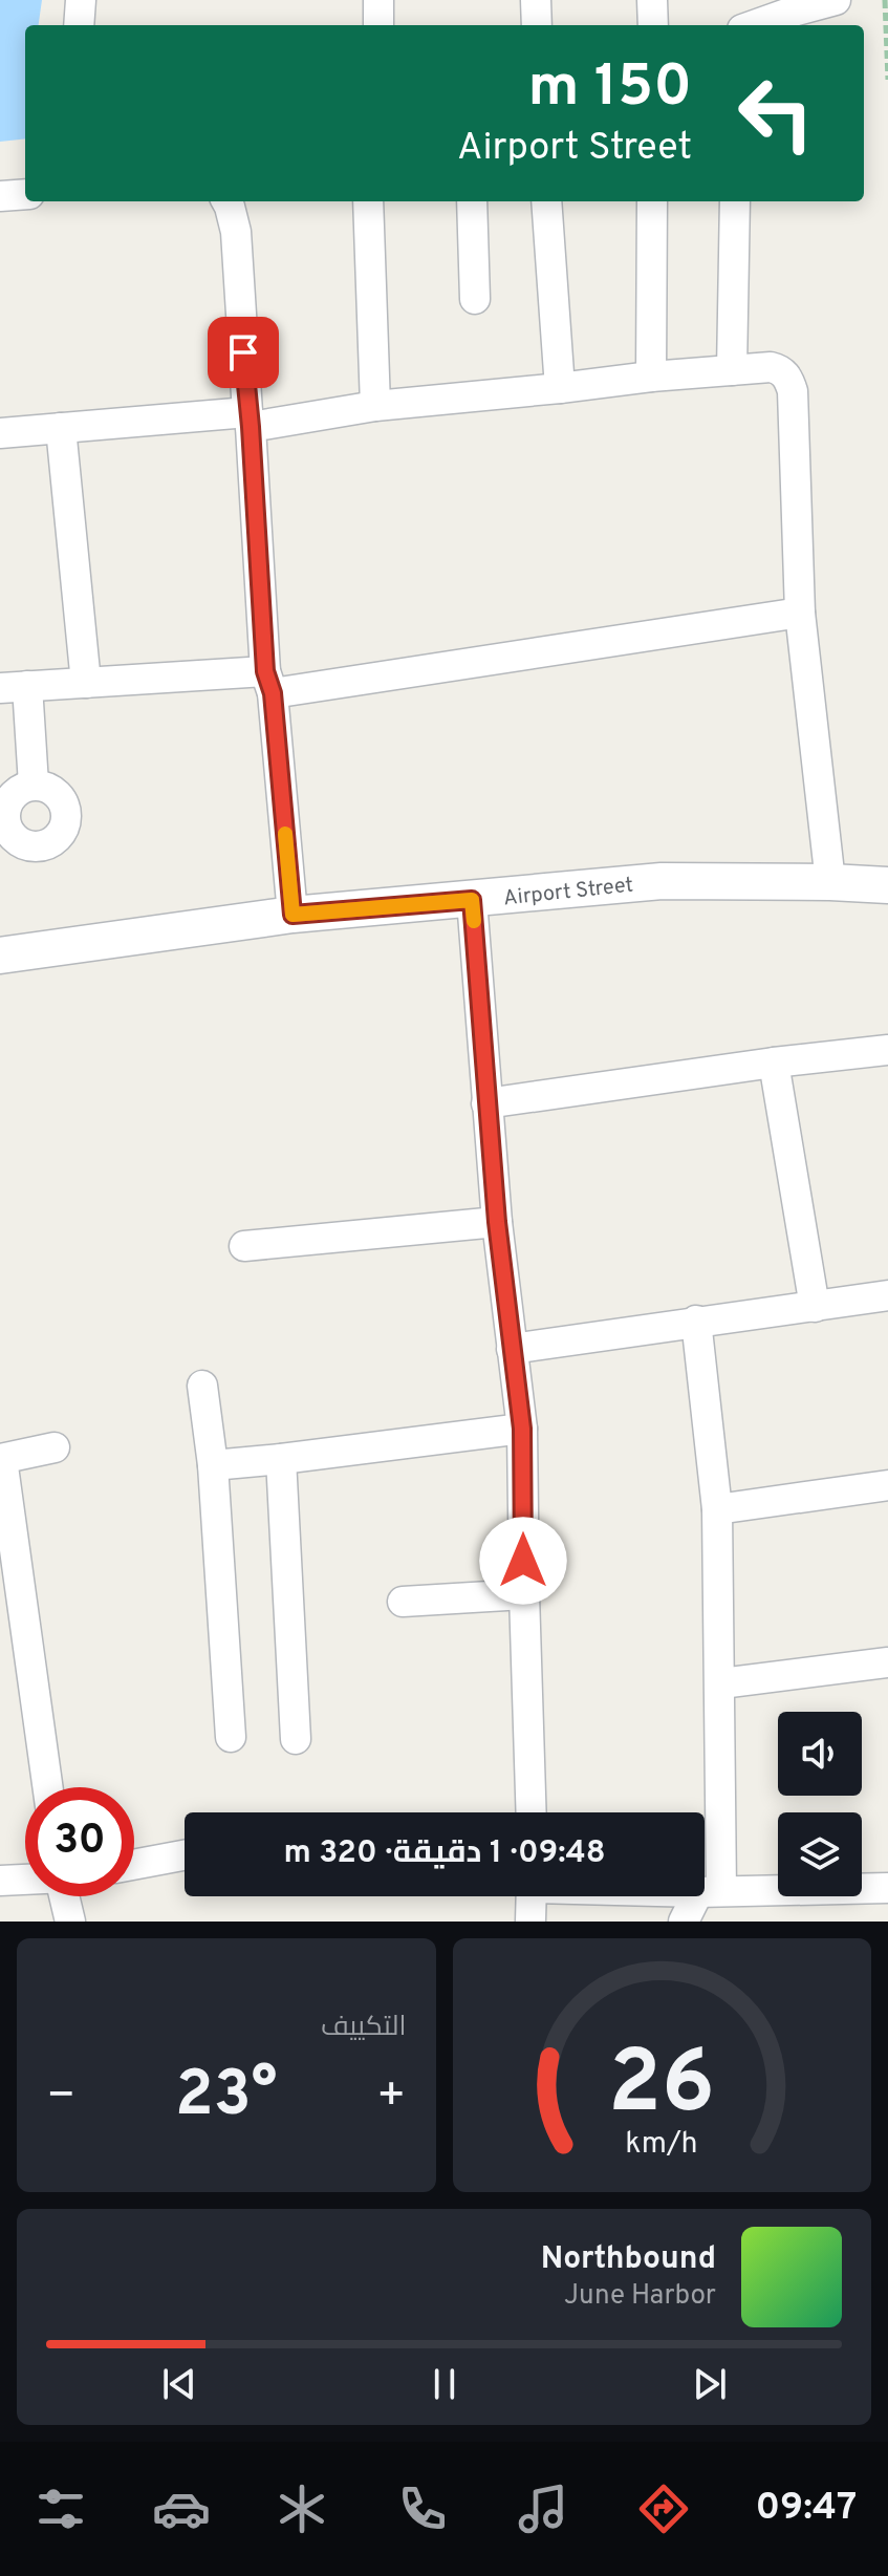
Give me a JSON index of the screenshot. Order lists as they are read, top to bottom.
{
  "streets": {
    "street": ["Airport Street"]
  },
  "page": {
    "turn": ["150 m", "Airport Street"],
    "limit": "30",
    "trip": "09:48 · 1 دقيقة · 320 m",
    "tile": "التكييف",
    "heat": ["−", "23°", "+"],
    "song": ["Northbound", "June Harbor"],
    "tabs": "09:47",
    "gauge": ["26", "km/h"]
  }
}
